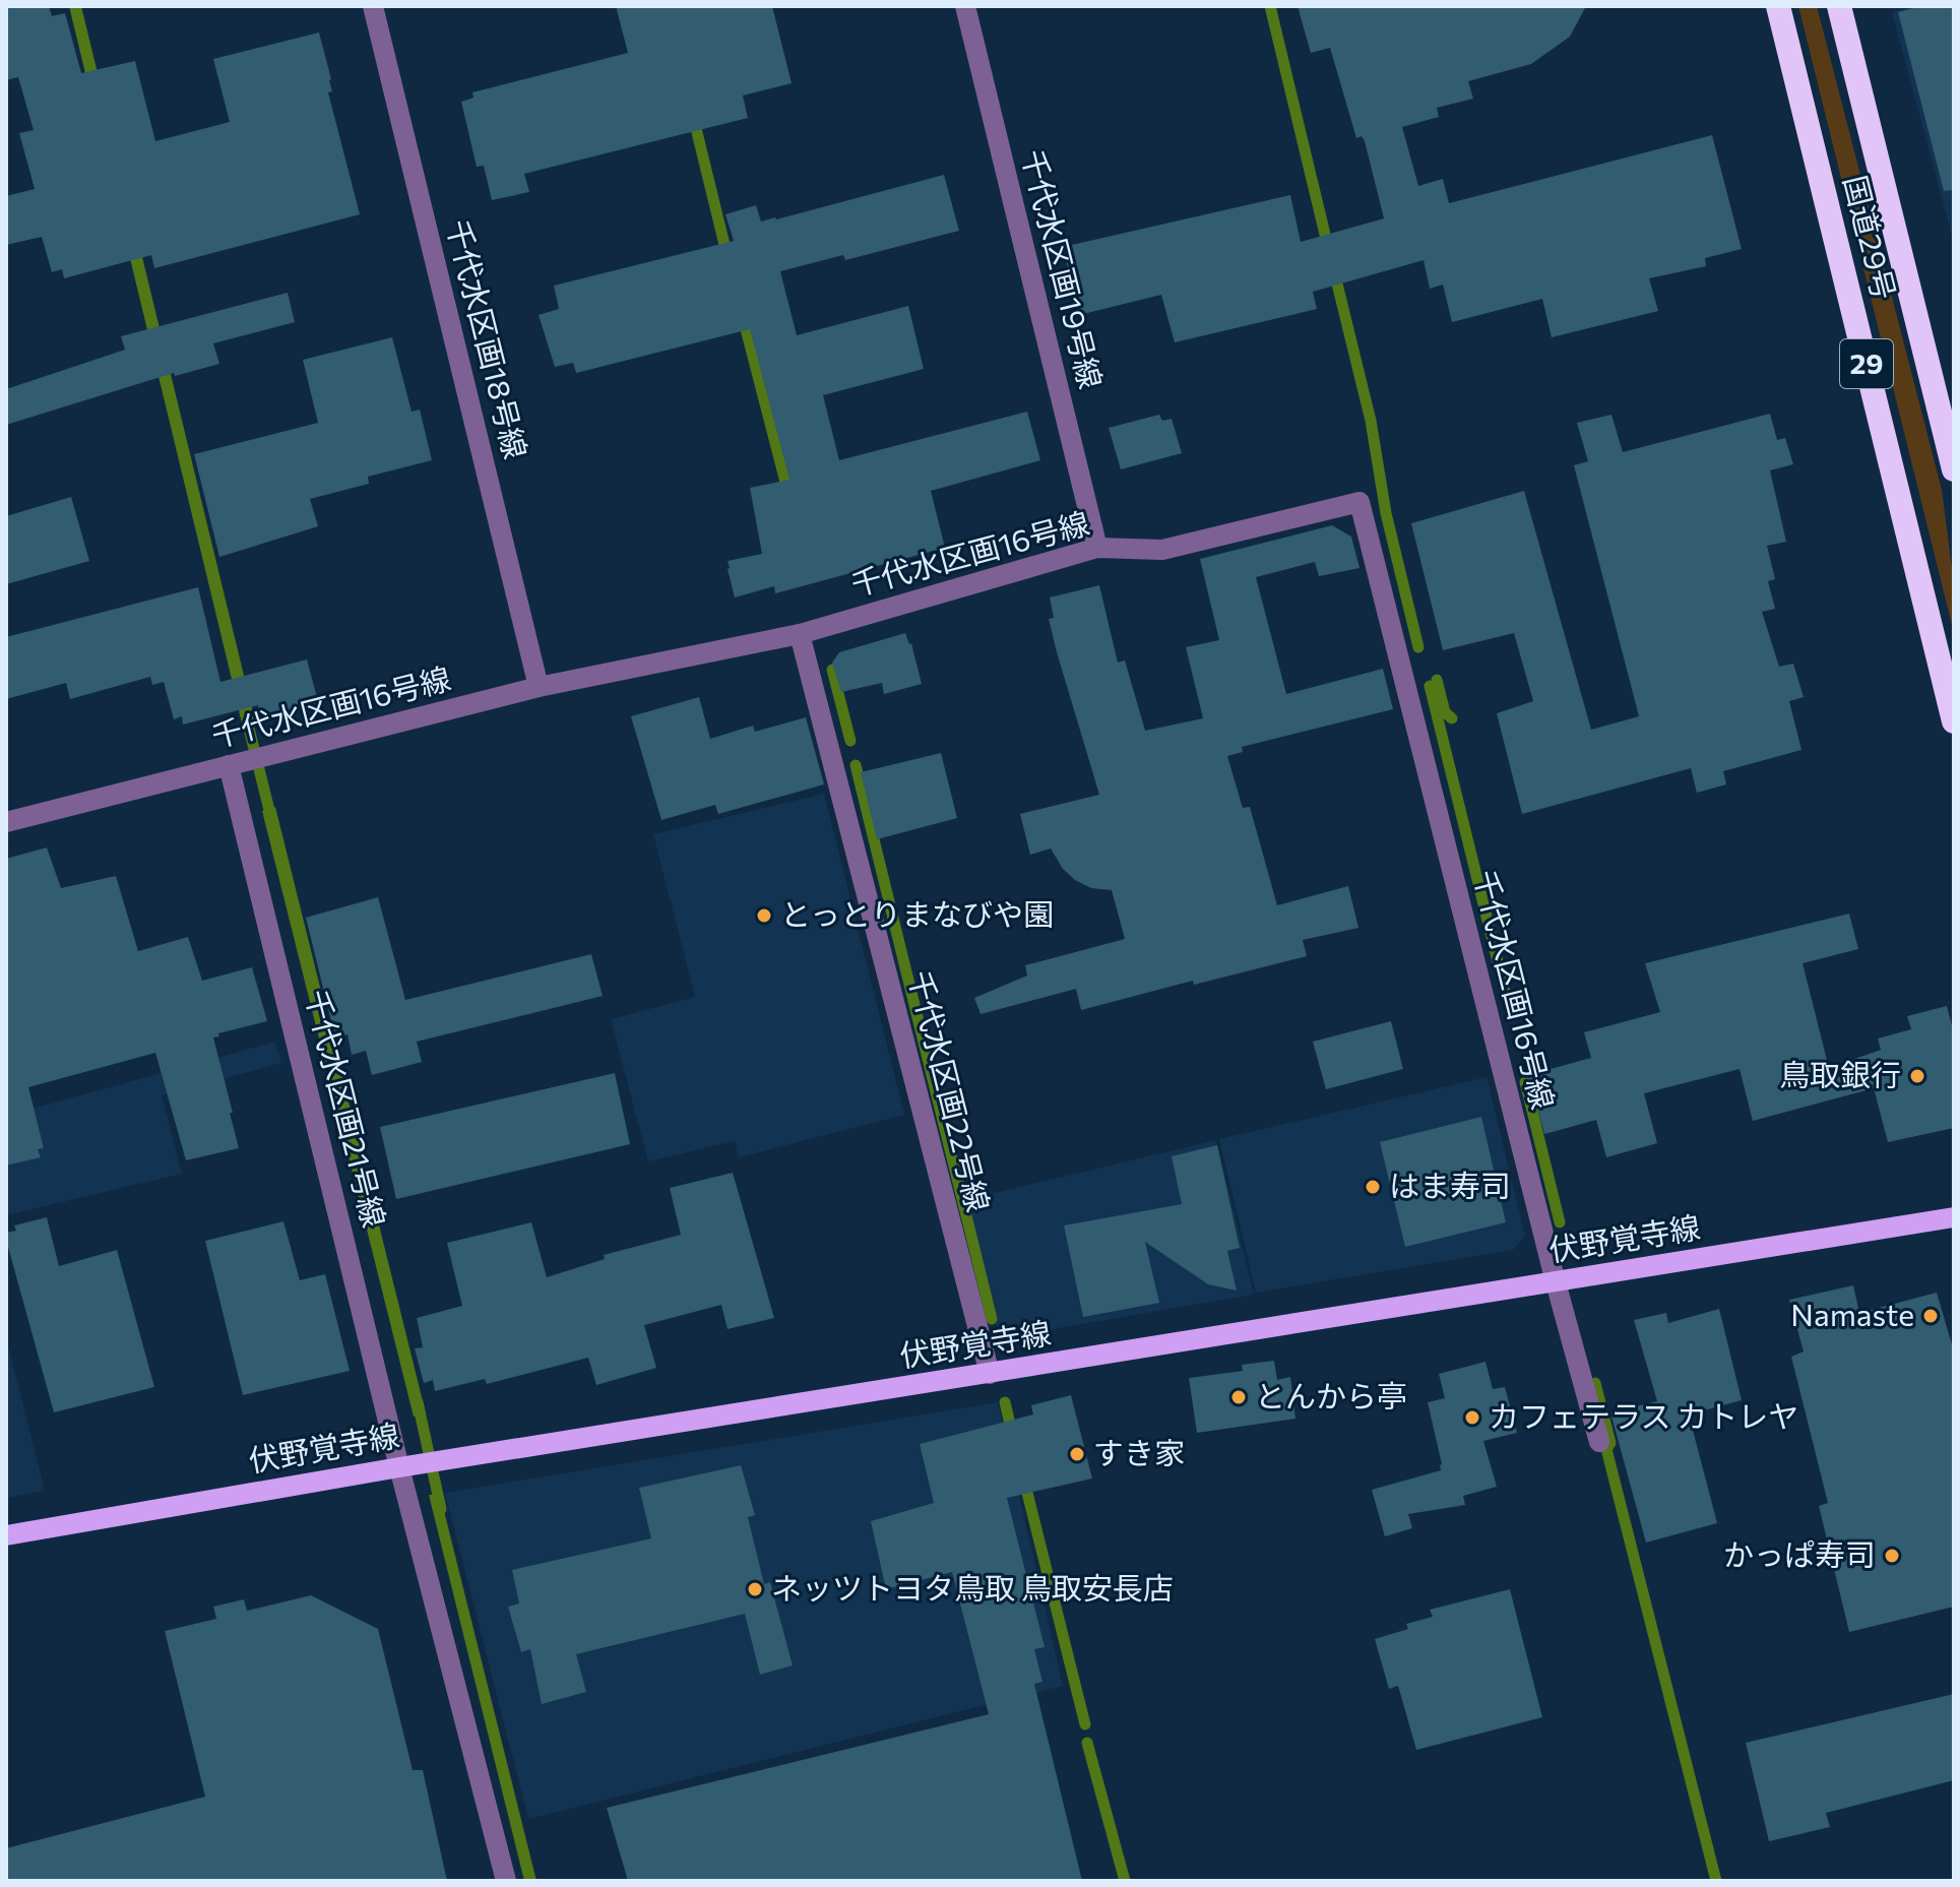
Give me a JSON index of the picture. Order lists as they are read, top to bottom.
{
  "streets": {
    "highway": ["国道29号", "29"],
    "main road": ["伏野覚寺線"],
    "street": [
      "千代水区画19号線",
      "千代水区画18号線",
      "千代水区画16号線",
      "千代水区画22号線",
      "千代水区画21号線"
    ]
  },
  "crossings": [
    ["千代水区画19号線", "千代水区画16号線"],
    ["千代水区画18号線", "千代水区画16号線"],
    ["千代水区画16号線", "千代水区画22号線"],
    ["千代水区画16号線", "千代水区画21号線"],
    ["千代水区画16号線", "伏野覚寺線"],
    ["千代水区画22号線", "伏野覚寺線"],
    ["千代水区画21号線", "伏野覚寺線"]
  ],
  "places": [
    "とっとりまなびや園",
    "鳥取銀行",
    "はま寿司",
    "Namaste",
    "とんから亭",
    "カフェテラス カトレヤ",
    "すき家",
    "かっぱ寿司",
    "ネッツトヨタ鳥取 鳥取安長店"
  ]
}
